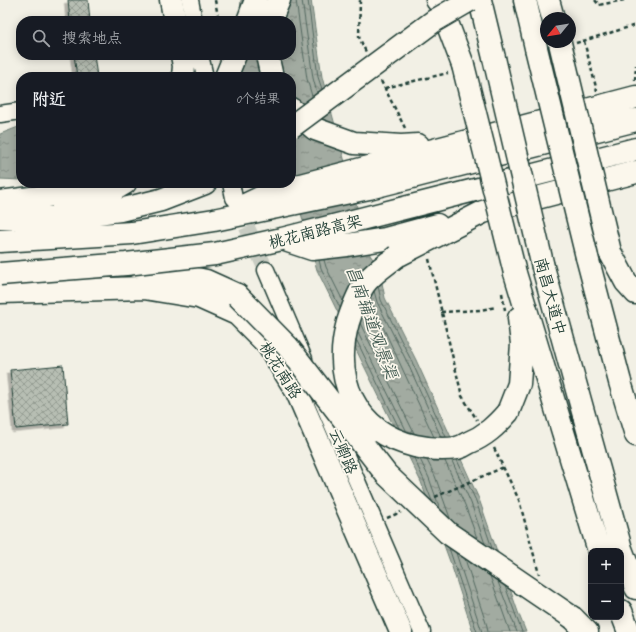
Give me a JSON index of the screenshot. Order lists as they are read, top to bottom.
{
  "streets": {
    "main road": ["桃花南路高架", "南昌大道中", "桃花南路"],
    "street": ["云卿路"]
  },
  "water": ["昌南辅道观景渠"],
  "north": "bottom left",
  "page": {
    "search": "搜索地点",
    "heading": ["附近", "0个结果"],
    "map_buttons": ["+", "−"]
  }
}
